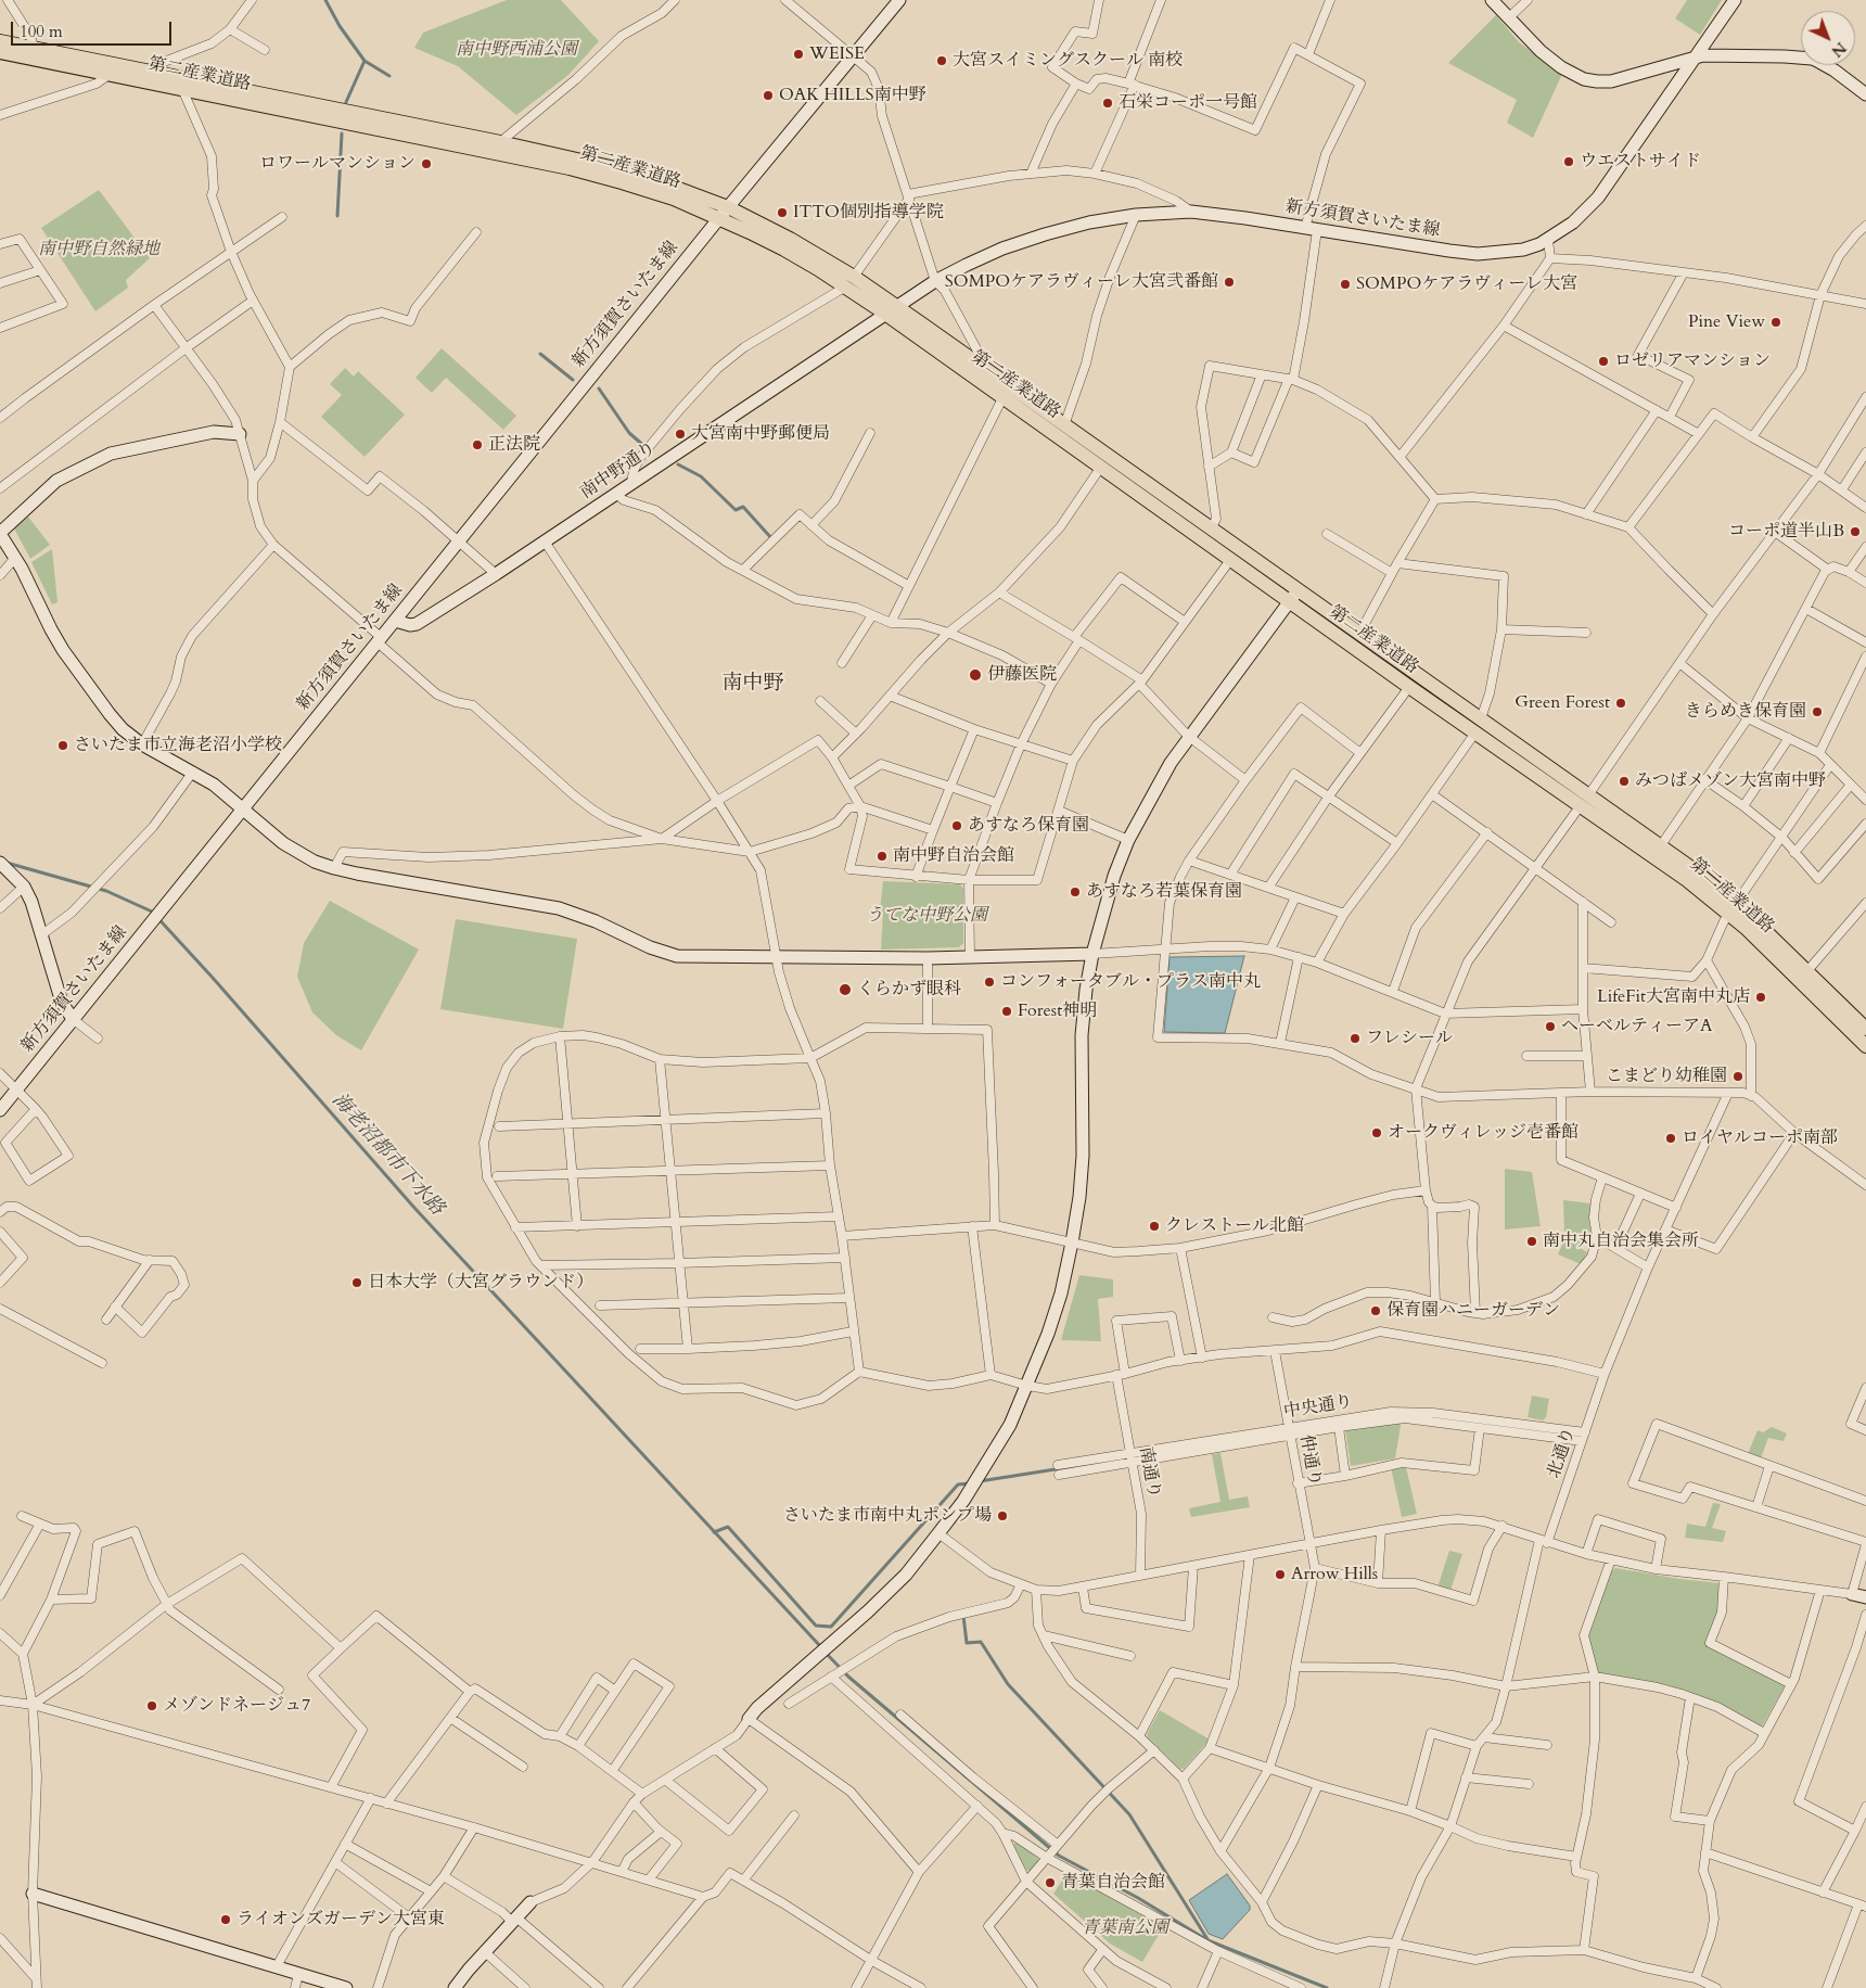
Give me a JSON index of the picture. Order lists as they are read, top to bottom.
{
  "streets": {
    "main road": ["第二産業道路"],
    "street": [
      "新方須賀さいたま線",
      "南中野通り",
      "中央通り",
      "北通り",
      "仲通り",
      "南通り"
    ]
  },
  "crossings": [
    ["第二産業道路", "新方須賀さいたま線"],
    ["第二産業道路", "南中野通り"],
    ["新方須賀さいたま線", "南中野通り"],
    ["中央通り", "北通り"],
    ["中央通り", "仲通り"],
    ["中央通り", "南通り"]
  ],
  "districts": ["南中野"],
  "water": ["海老沼都市下水路"],
  "parks": [
    "南中野西浦公園",
    "南中野自然緑地",
    "うてな中野公園",
    "青葉南公園"
  ],
  "places": [
    "WEISE",
    "大宮スイミングスクール 南校",
    "OAK HILLS南中野",
    "石栄コーポ一号館",
    "ウエストサイド",
    "ロワールマンション",
    "ITTO個別指導学院",
    "SOMPOケアラヴィーレ大宮弐番館",
    "SOMPOケアラヴィーレ大宮",
    "Pine View",
    "ロゼリアマンション",
    "大宮南中野郵便局",
    "正法院",
    "コーポ道半山B",
    "伊藤医院",
    "Green Forest",
    "きらめき保育園",
    "さいたま市立海老沼小学校",
    "みつばメゾン大宮南中野",
    "あすなろ保育園",
    "南中野自治会館",
    "あすなろ若葉保育園",
    "コンフォータブル・プラス南中丸",
    "くらかず眼科",
    "LifeFit大宮南中丸店",
    "Forest神明",
    "ヘーベルティーアA",
    "フレシール",
    "こまどり幼稚園",
    "オークヴィレッジ壱番館",
    "ロイヤルコーポ南部",
    "クレストール北館",
    "南中丸自治会集会所",
    "日本大学（大宮グラウンド）",
    "保育園ハニーガーデン",
    "さいたま市南中丸ポンプ場",
    "Arrow Hills",
    "メゾンドネージュ7",
    "青葉自治会館",
    "ライオンズガーデン大宮東"
  ],
  "scale_bar": "100 m",
  "north": "bottom right"
}
